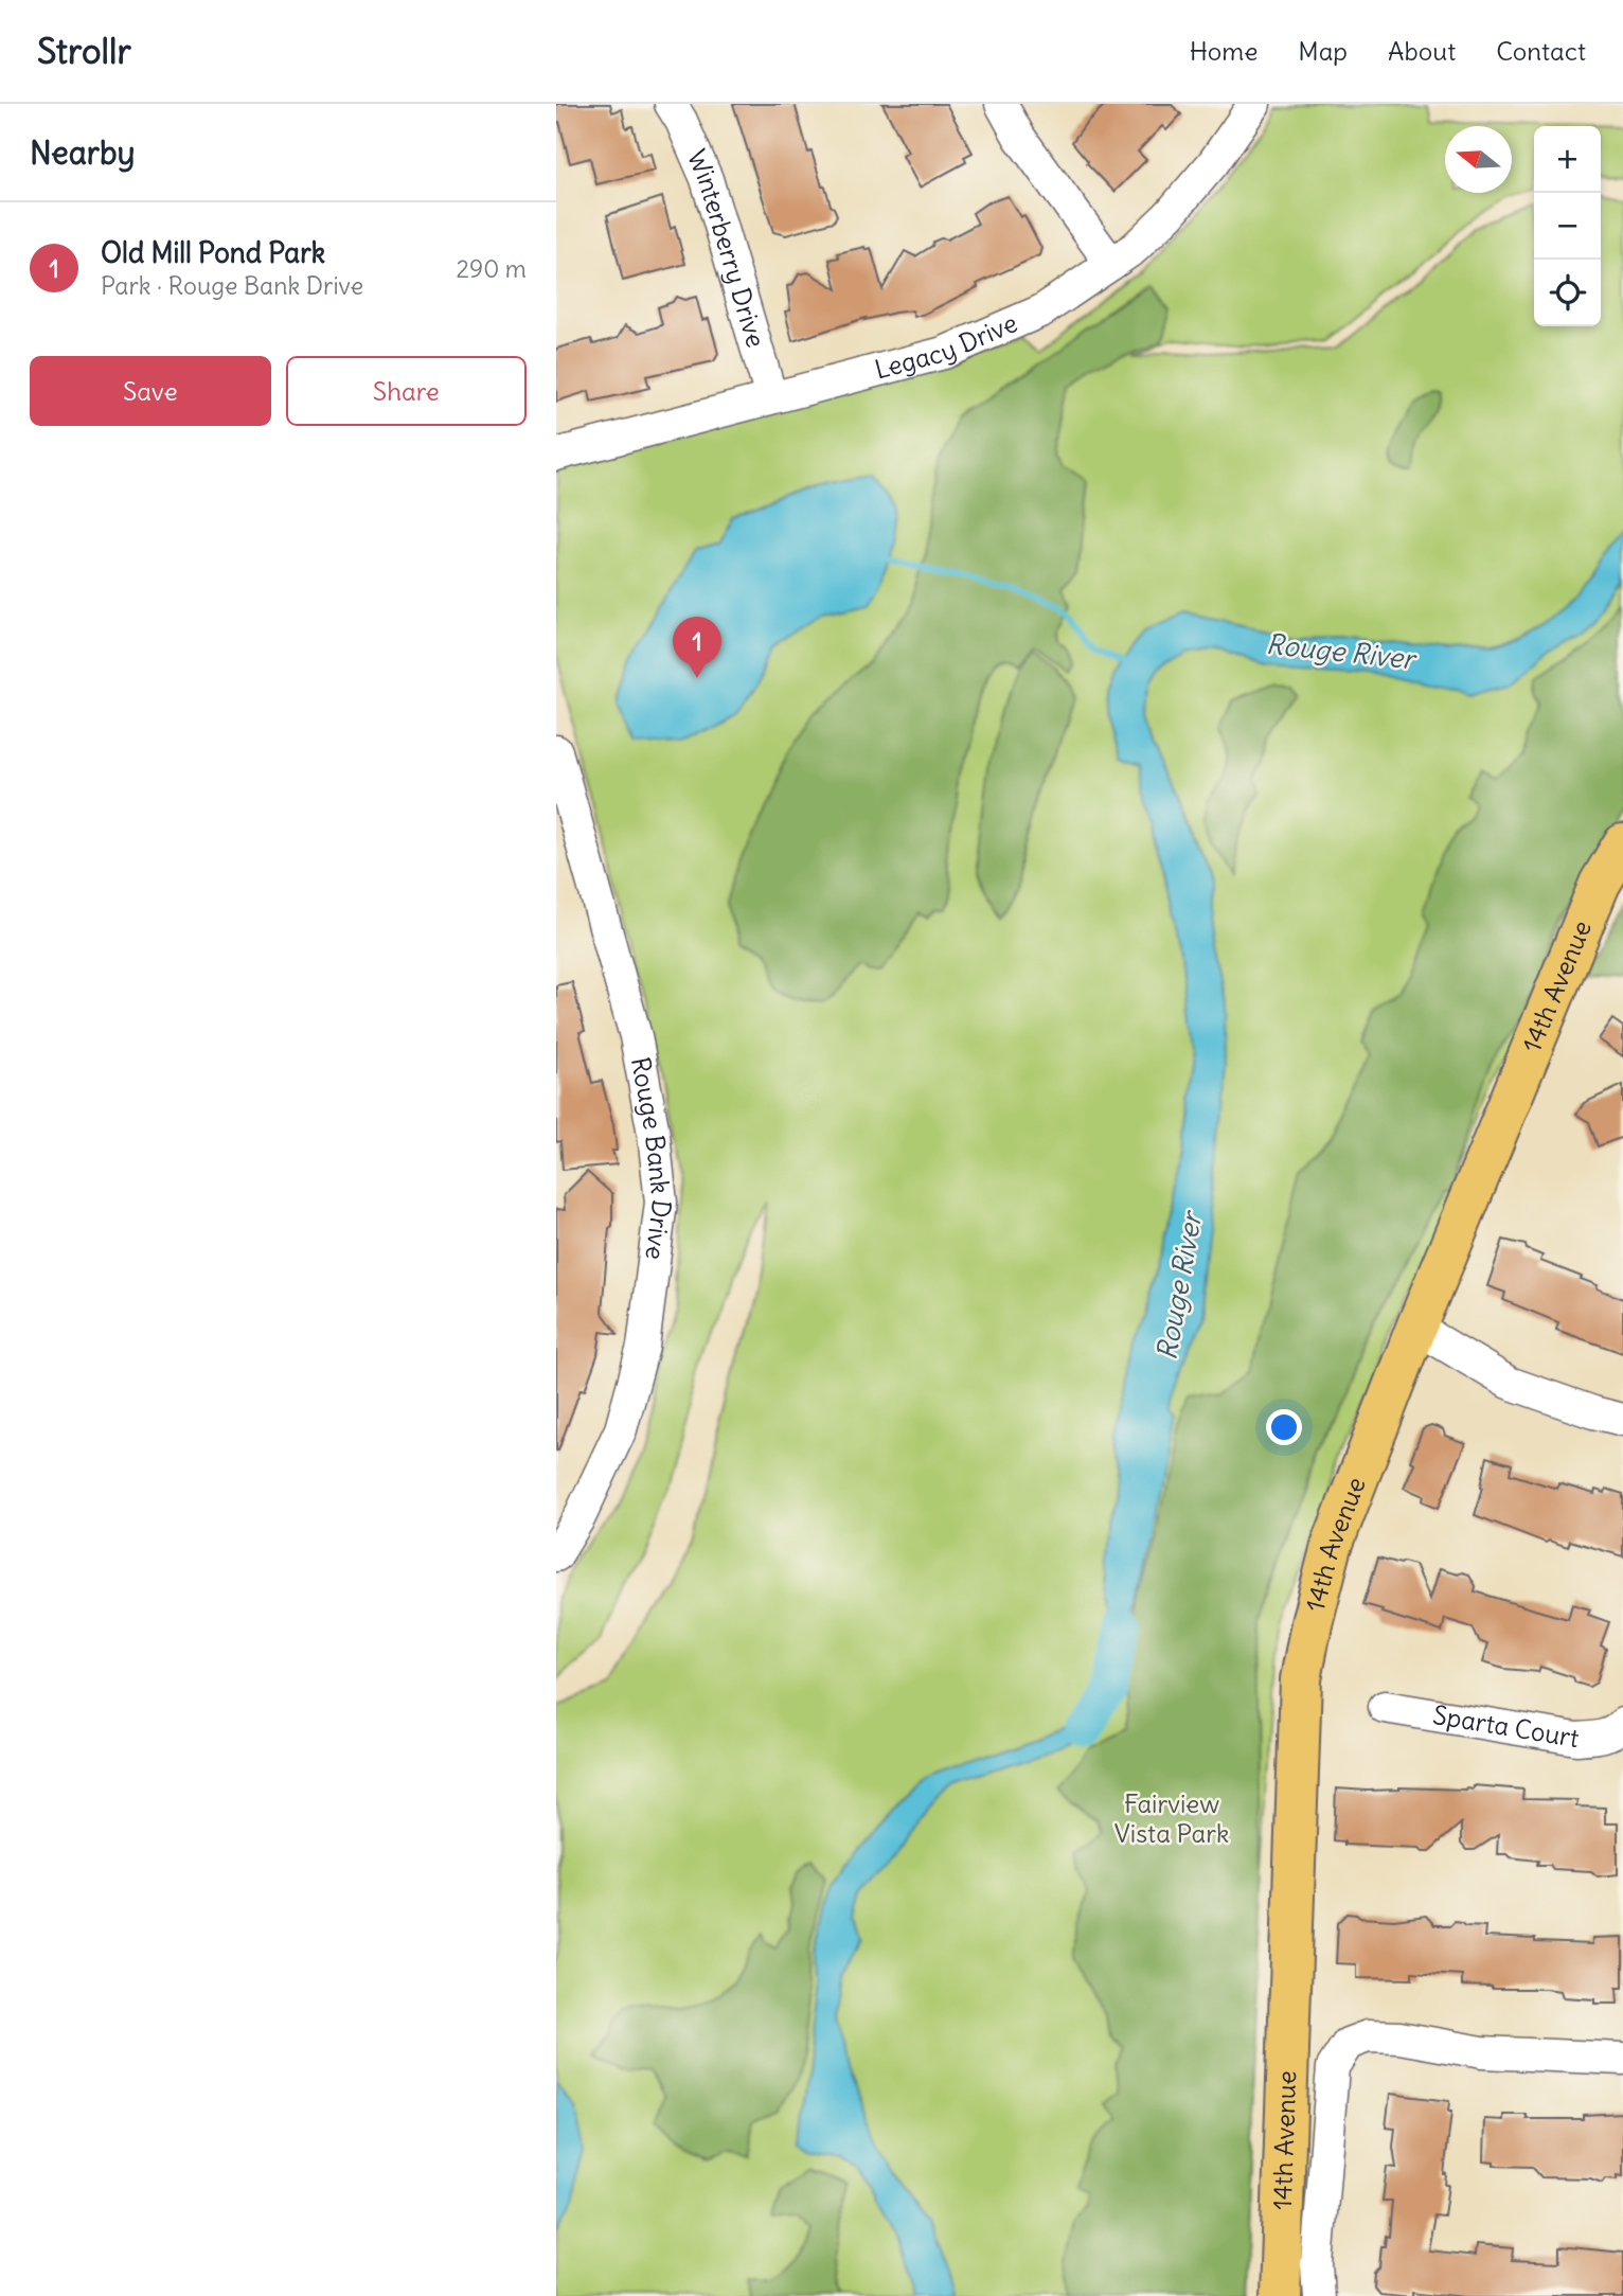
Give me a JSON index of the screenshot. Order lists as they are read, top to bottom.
{
  "streets": {
    "main road": ["14th Avenue"],
    "street": [
      "Winterberry Drive",
      "Legacy Drive",
      "Rouge Bank Drive",
      "Sparta Court"
    ]
  },
  "crossings": [
    ["Winterberry Drive", "Legacy Drive"]
  ],
  "water": ["Rouge River"],
  "parks": ["Fairview Vista Park"],
  "north": "left",
  "page": {
    "header": "Strollr",
    "nav": [
      "Home",
      "Map",
      "About",
      "Contact"
    ],
    "heading": "Nearby",
    "map_buttons": ["+", "−"],
    "list": [
      {
        "mark": "1",
        "name": "Old Mill Pond Park",
        "note": "Park · Rouge Bank Drive",
        "value": "290 m"
      }
    ],
    "buttons": ["Save", "Share"],
    "pins": "1"
  }
}
